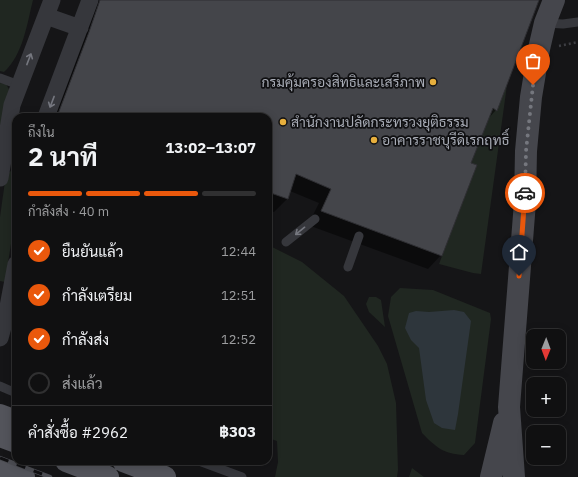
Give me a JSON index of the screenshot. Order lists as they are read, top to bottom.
{
  "places": ["กรมคุ้มครองสิทธิและเสรีภาพ", "สำนักงานปลัดกระทรวงยุติธรรม", "อาคารราชบุรีดิเรกฤทธิ์"],
  "north": "bottom",
  "page": {
    "heading": ["2 นาที", "ถึงใน", "13:02–13:07"],
    "panel": ["คำสั่งซื้อ #2962", "฿303"],
    "bar": "กำลังส่ง · 40 m",
    "list": [
      ["ยืนยันแล้ว", "12:44"],
      ["กำลังเตรียม", "12:51"],
      ["กำลังส่ง", "12:52"],
      "ส่งแล้ว"
    ],
    "map_buttons": ["+", "−"]
  }
}
